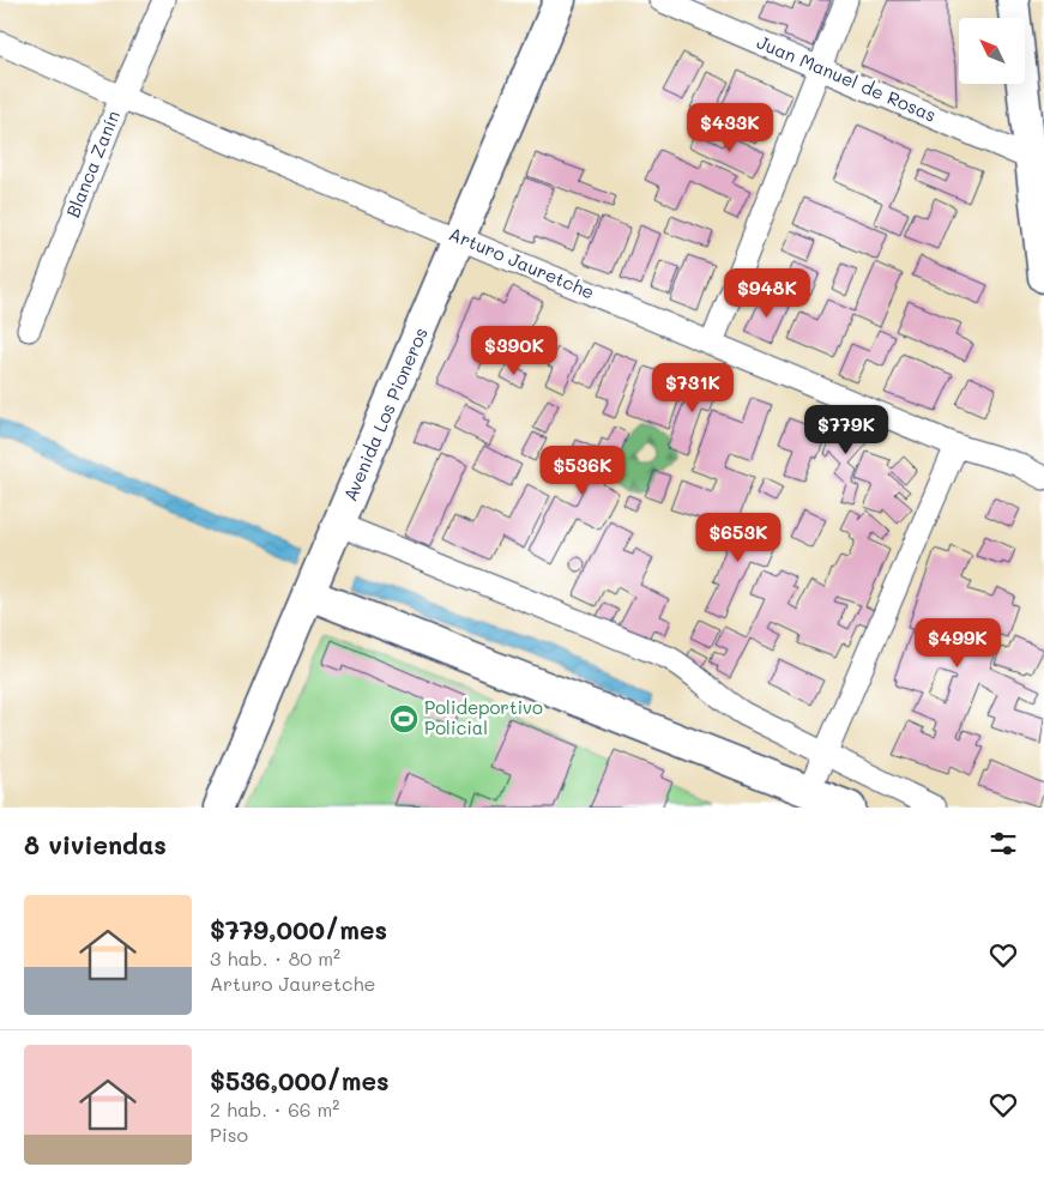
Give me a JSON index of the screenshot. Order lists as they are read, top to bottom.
{
  "streets": {
    "main road": ["Avenida Los Pioneros"],
    "street": ["Juan Manuel de Rosas", "Blanca Zanín", "Arturo Jauretche"]
  },
  "crossings": [
    ["Blanca Zanín", "Arturo Jauretche"],
    ["Arturo Jauretche", "Avenida Los Pioneros"]
  ],
  "places": {
    "sports": ["Polideportivo Policial"]
  },
  "north": "top left",
  "page": {
    "price": [
      "$433K",
      "$948K",
      "$390K",
      "$731K",
      "$779K",
      "$536K",
      "$653K",
      "$499K"
    ],
    "heading": "8 viviendas",
    "list": [
      {
        "name": "$779,000/mes",
        "note": "3 hab. · 80 m² · Arturo Jauretche"
      },
      {
        "name": "$536,000/mes",
        "note": "2 hab. · 66 m² · Piso"
      }
    ]
  }
}
